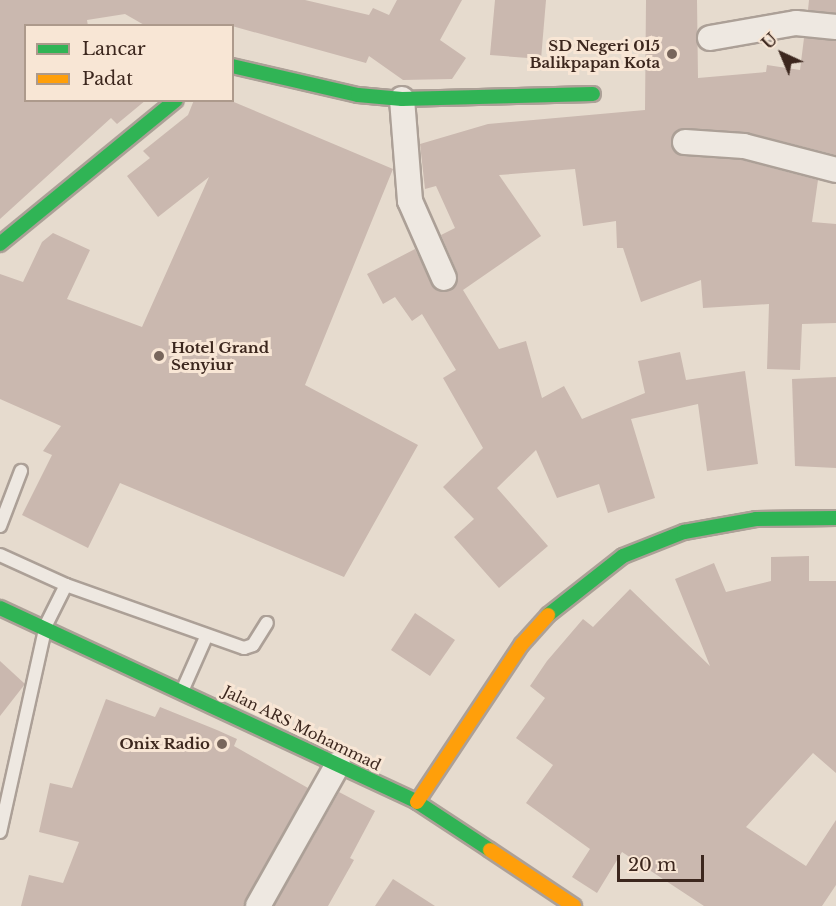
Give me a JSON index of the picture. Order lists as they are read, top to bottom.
{
  "streets": {
    "street": ["Jalan ARS Mohammad"]
  },
  "places": ["SD Negeri 015 Balikpapan Kota", "Hotel Grand Senyiur", "Onix Radio"],
  "legend": ["Lancar", "Padat"],
  "scale_bar": "20 m",
  "north": "top left"
}
